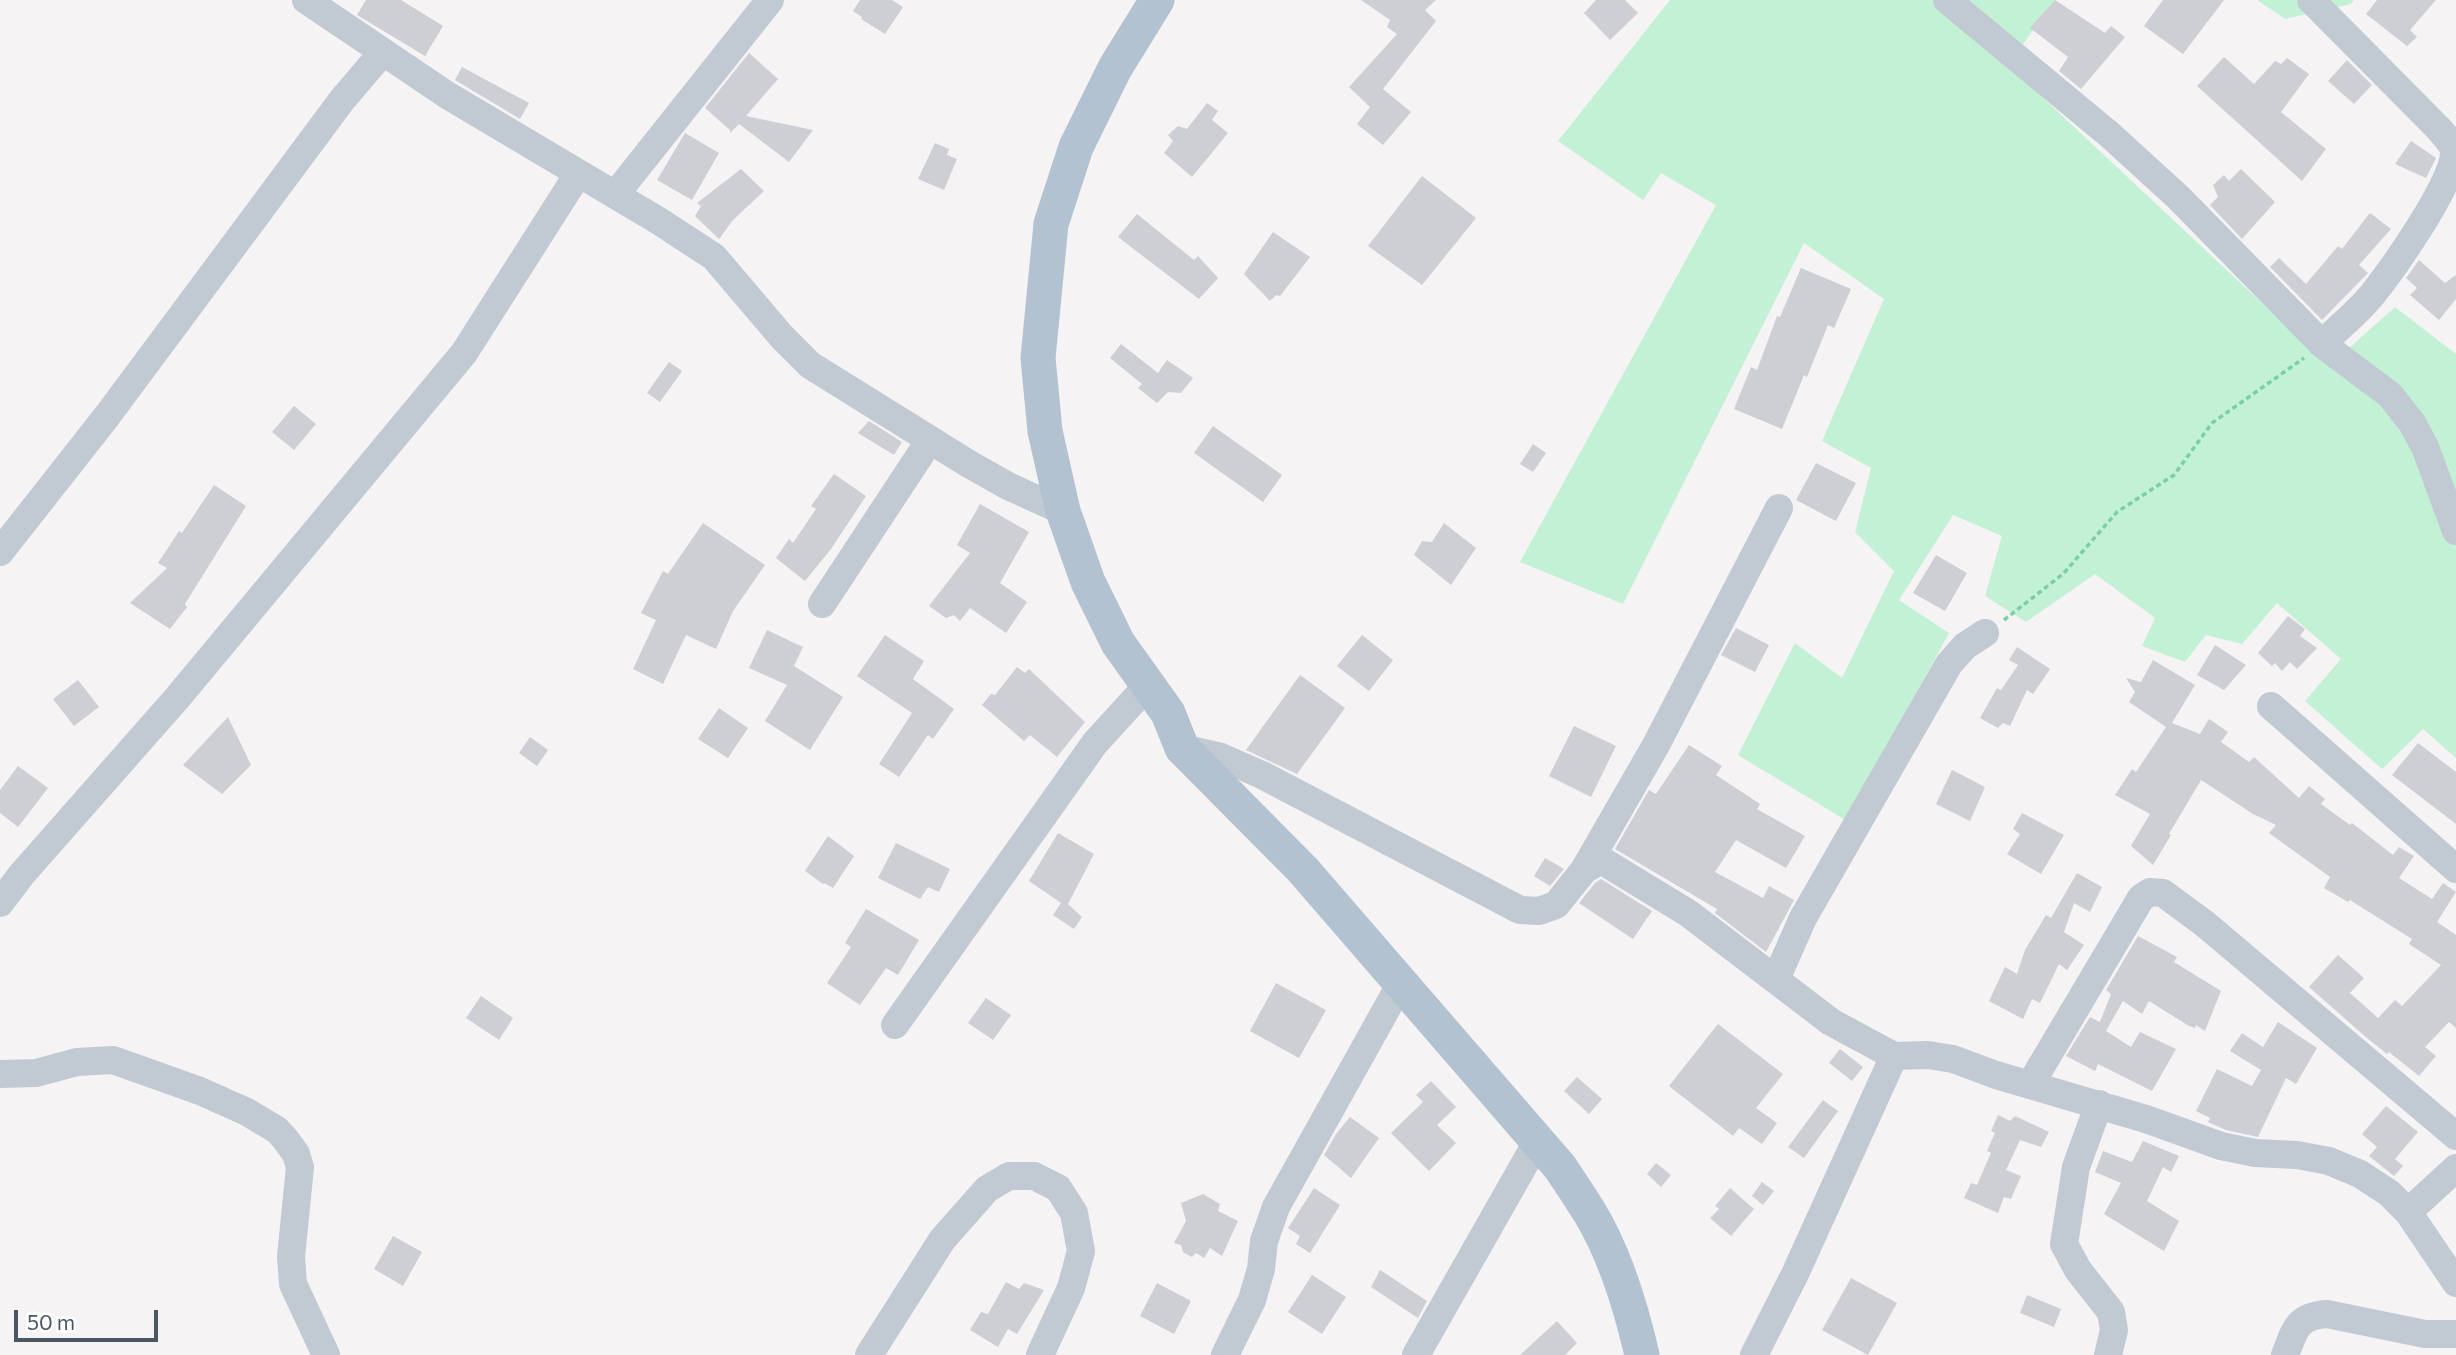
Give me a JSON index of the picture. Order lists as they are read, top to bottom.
{
  "scale_bar": "50 m"
}
